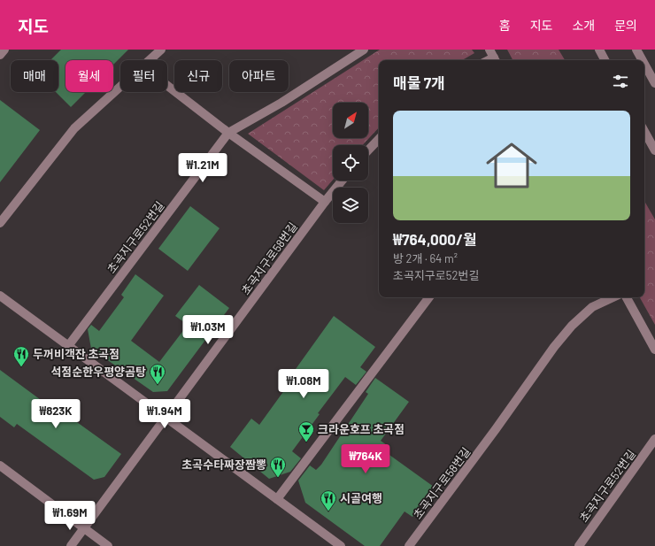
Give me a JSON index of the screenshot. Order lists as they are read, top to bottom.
{
  "streets": {
    "street": ["초곡지구로52번길", "초곡지구로58번길"]
  },
  "places": {
    "restaurant": [
      "두꺼비객잔 초곡점",
      "석점순한우평양곰탕",
      "초곡수타짜장짬뽕",
      "시골여행"
    ],
    "bar": ["크라운호프 초곡점"]
  },
  "north": "top right",
  "page": {
    "header": "지도",
    "nav": [
      "홈",
      "지도",
      "소개",
      "문의"
    ],
    "chip": [
      "매매",
      "월세",
      "필터",
      "신규",
      "아파트"
    ],
    "heading": "매물 7개",
    "list": [
      {
        "name": "₩764,000/월",
        "note": "방 2개 · 64 m² · 초곡지구로52번길"
      }
    ],
    "price": [
      "₩1.21M",
      "₩1.03M",
      "₩1.08M",
      "₩823K",
      "₩1.94M",
      "₩764K",
      "₩1.69M"
    ]
  }
}
